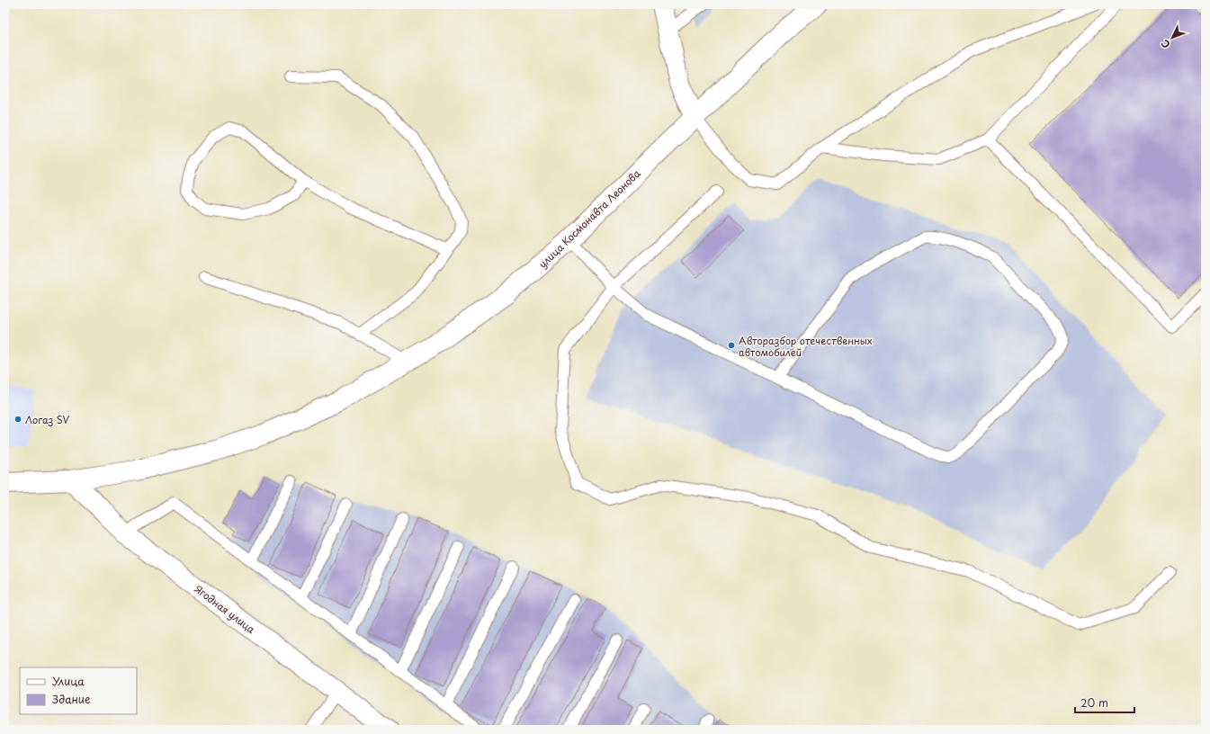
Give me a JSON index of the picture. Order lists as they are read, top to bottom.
{
  "streets": {
    "main road": ["улица Космонавта Леонова", "Ягодная улица"]
  },
  "crossings": [
    ["улица Космонавта Леонова", "Ягодная улица"]
  ],
  "places": ["Авторазбор отечественных автомобилей", "Логаз SV"],
  "legend": ["Улица", "Здание"],
  "scale_bar": "20 m",
  "north": "bottom left"
}
